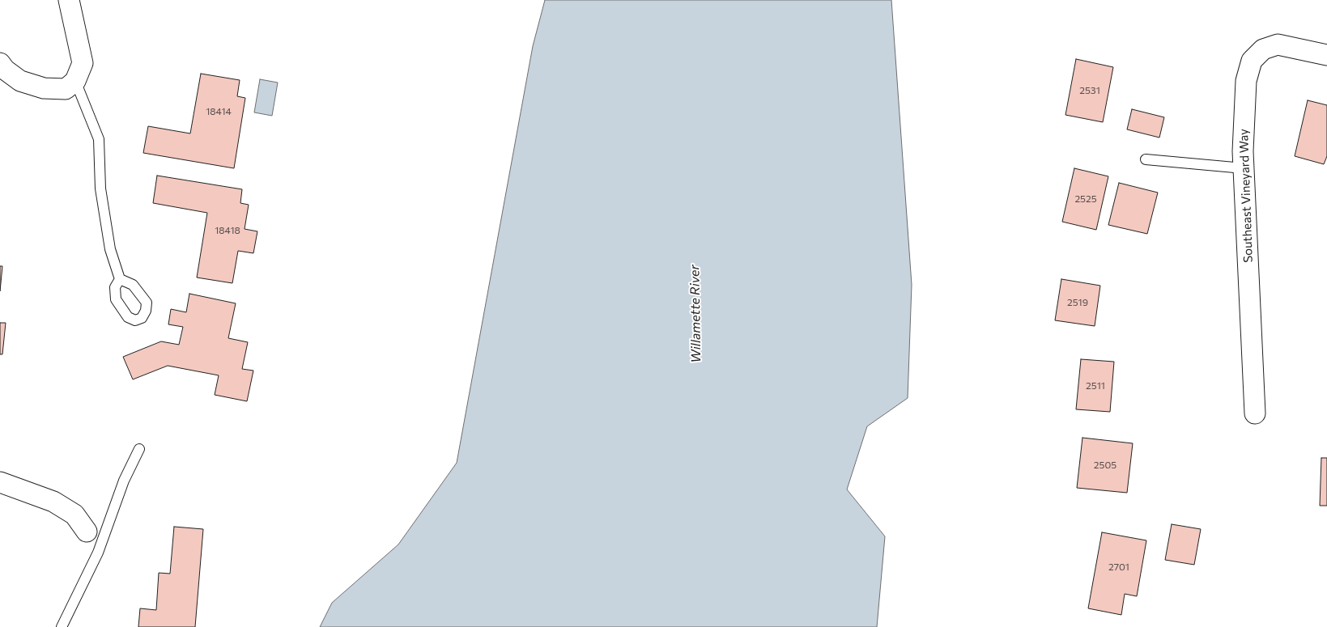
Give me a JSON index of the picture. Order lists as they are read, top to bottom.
{
  "streets": {
    "street": ["Southeast Vineyard Way"]
  },
  "water": ["Willamette River"],
  "house_numbers": [
    "2531",
    "18414",
    "2525",
    "18418",
    "2519",
    "2511",
    "2505",
    "2701"
  ]
}
